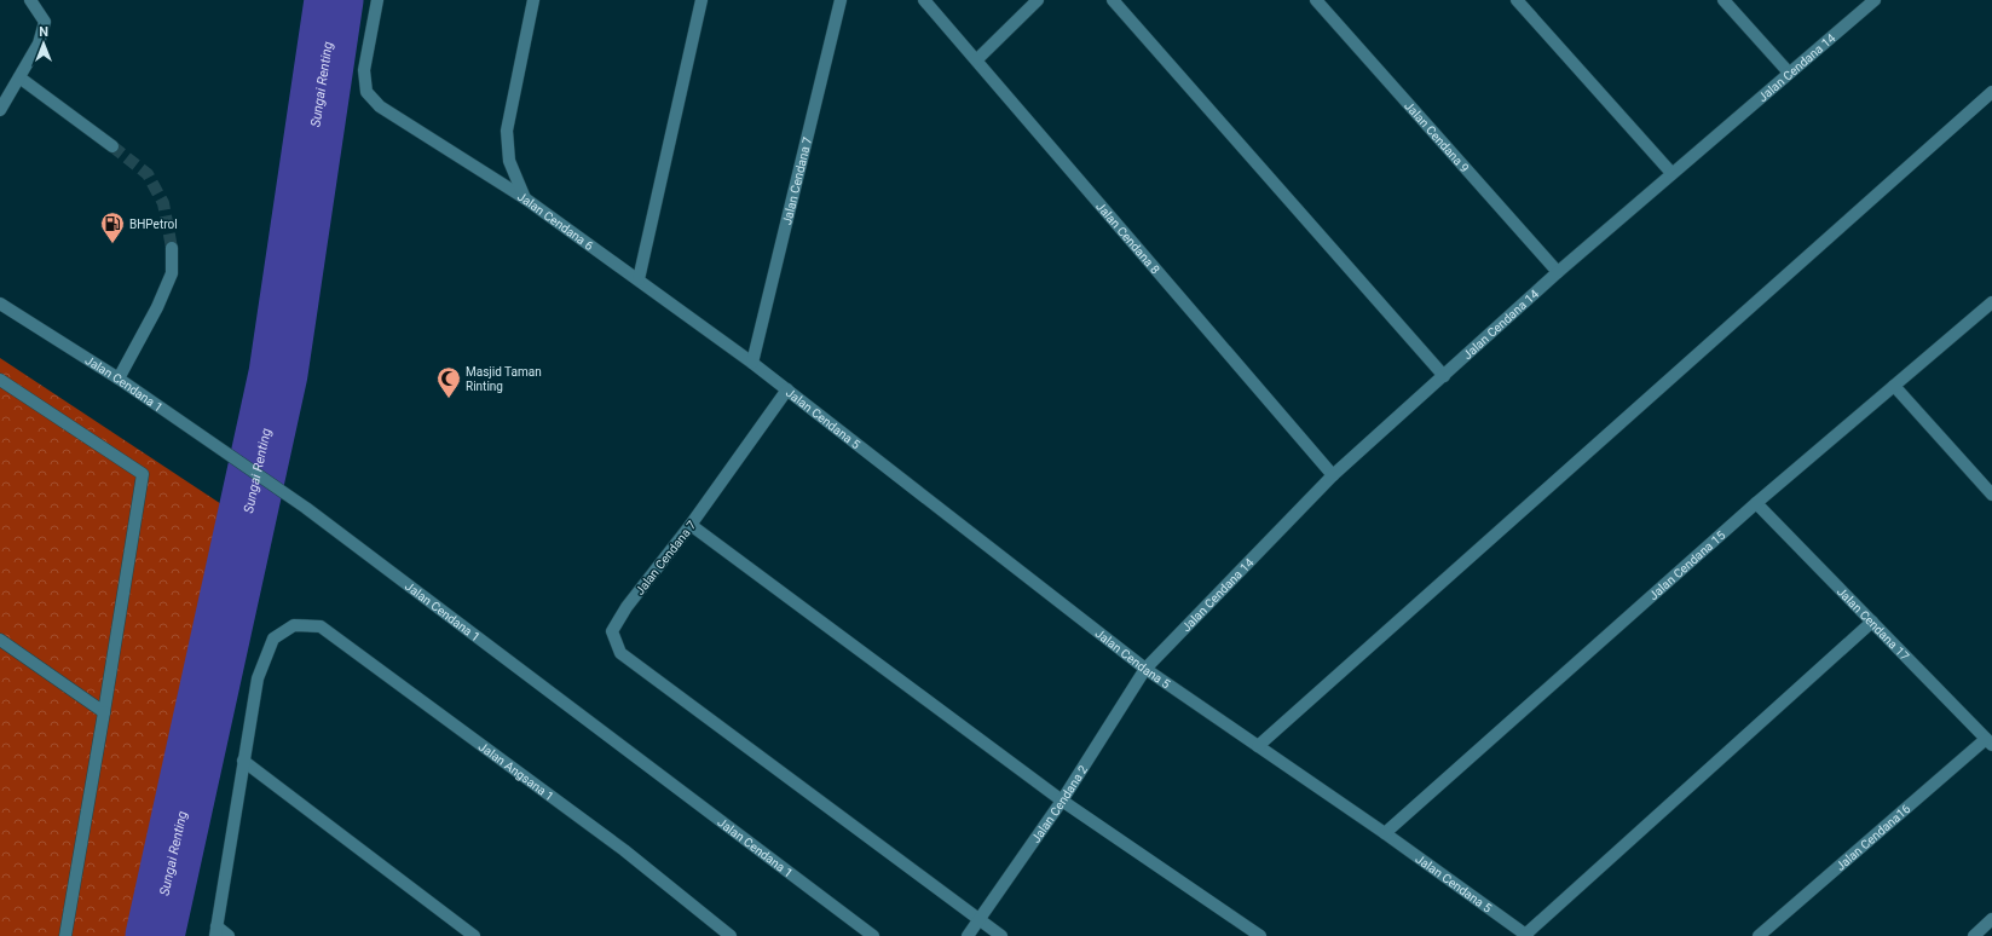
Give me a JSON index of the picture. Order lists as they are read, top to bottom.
{
  "streets": {
    "street": [
      "Jalan Cendana 14",
      "Jalan Cendana 9",
      "Jalan Cendana 7",
      "Jalan Cendana 6",
      "Jalan Cendana 8",
      "Jalan Cendana 1",
      "Jalan Cendana 5",
      "Jalan Cendana 15",
      "Jalan Cendana 17",
      "Jalan Angsana 1",
      "Jalan Cendana 2",
      "Jalan Cendana16"
    ]
  },
  "crossings": [
    ["Jalan Cendana 14", "Jalan Cendana 9"],
    ["Jalan Cendana 14", "Jalan Cendana 8"],
    ["Jalan Cendana 14", "Jalan Cendana 5"],
    ["Jalan Cendana 14", "Jalan Cendana 2"],
    ["Jalan Cendana 7", "Jalan Cendana 6"],
    ["Jalan Cendana 7", "Jalan Cendana 5"],
    ["Jalan Cendana 7", "Jalan Cendana 2"],
    ["Jalan Cendana 6", "Jalan Cendana 5"],
    ["Jalan Cendana 5", "Jalan Cendana 15"],
    ["Jalan Cendana 5", "Jalan Cendana 2"],
    ["Jalan Cendana 15", "Jalan Cendana 17"],
    ["Jalan Cendana 17", "Jalan Cendana16"]
  ],
  "water": ["Sungai Renting"],
  "places": {
    "fuel station": ["BHPetrol"],
    "mosque": ["Masjid Taman Rinting"]
  },
  "north": "top"
}
